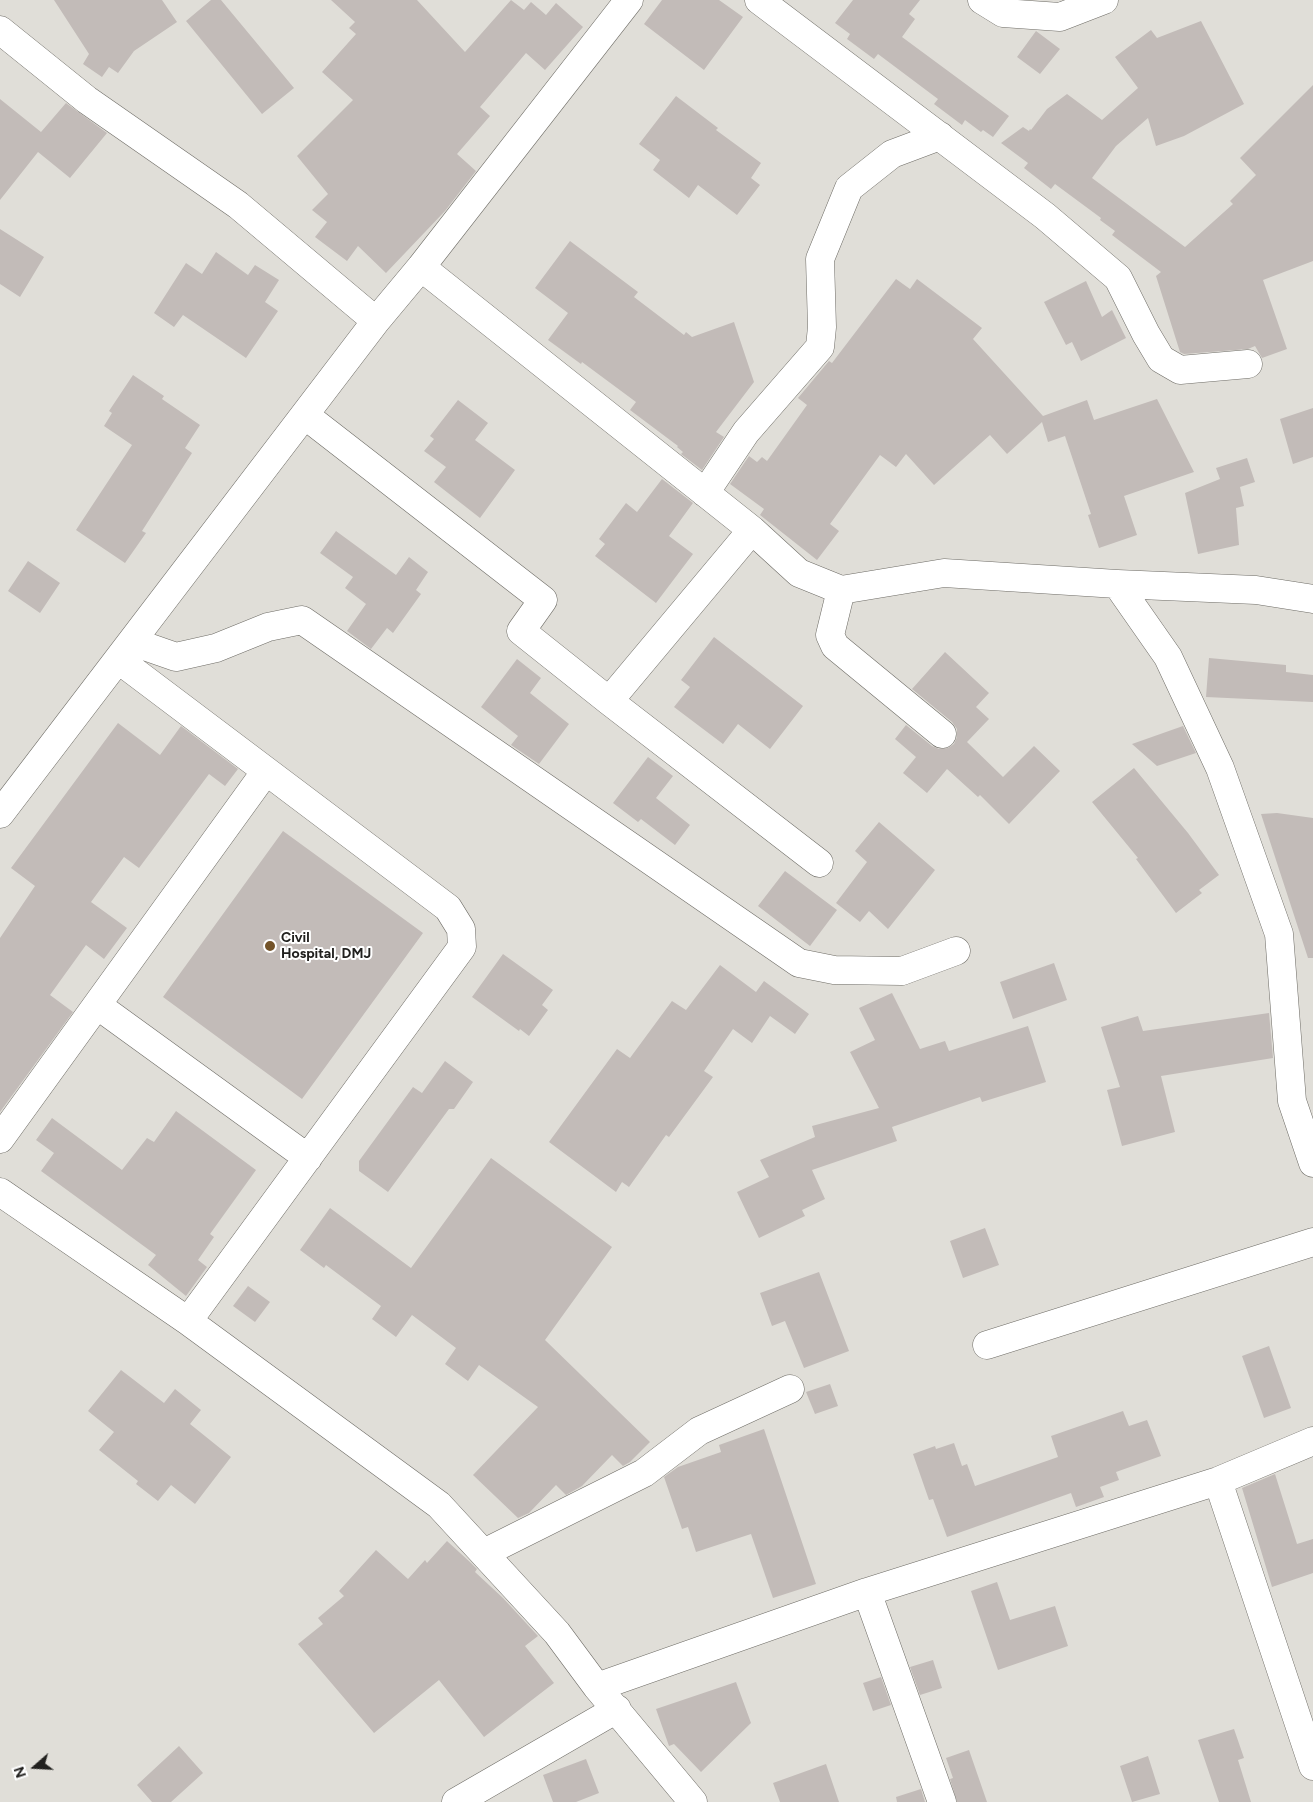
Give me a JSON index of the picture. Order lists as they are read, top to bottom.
{
  "places": ["Civil Hospital, DMJ"],
  "north": "left"
}
